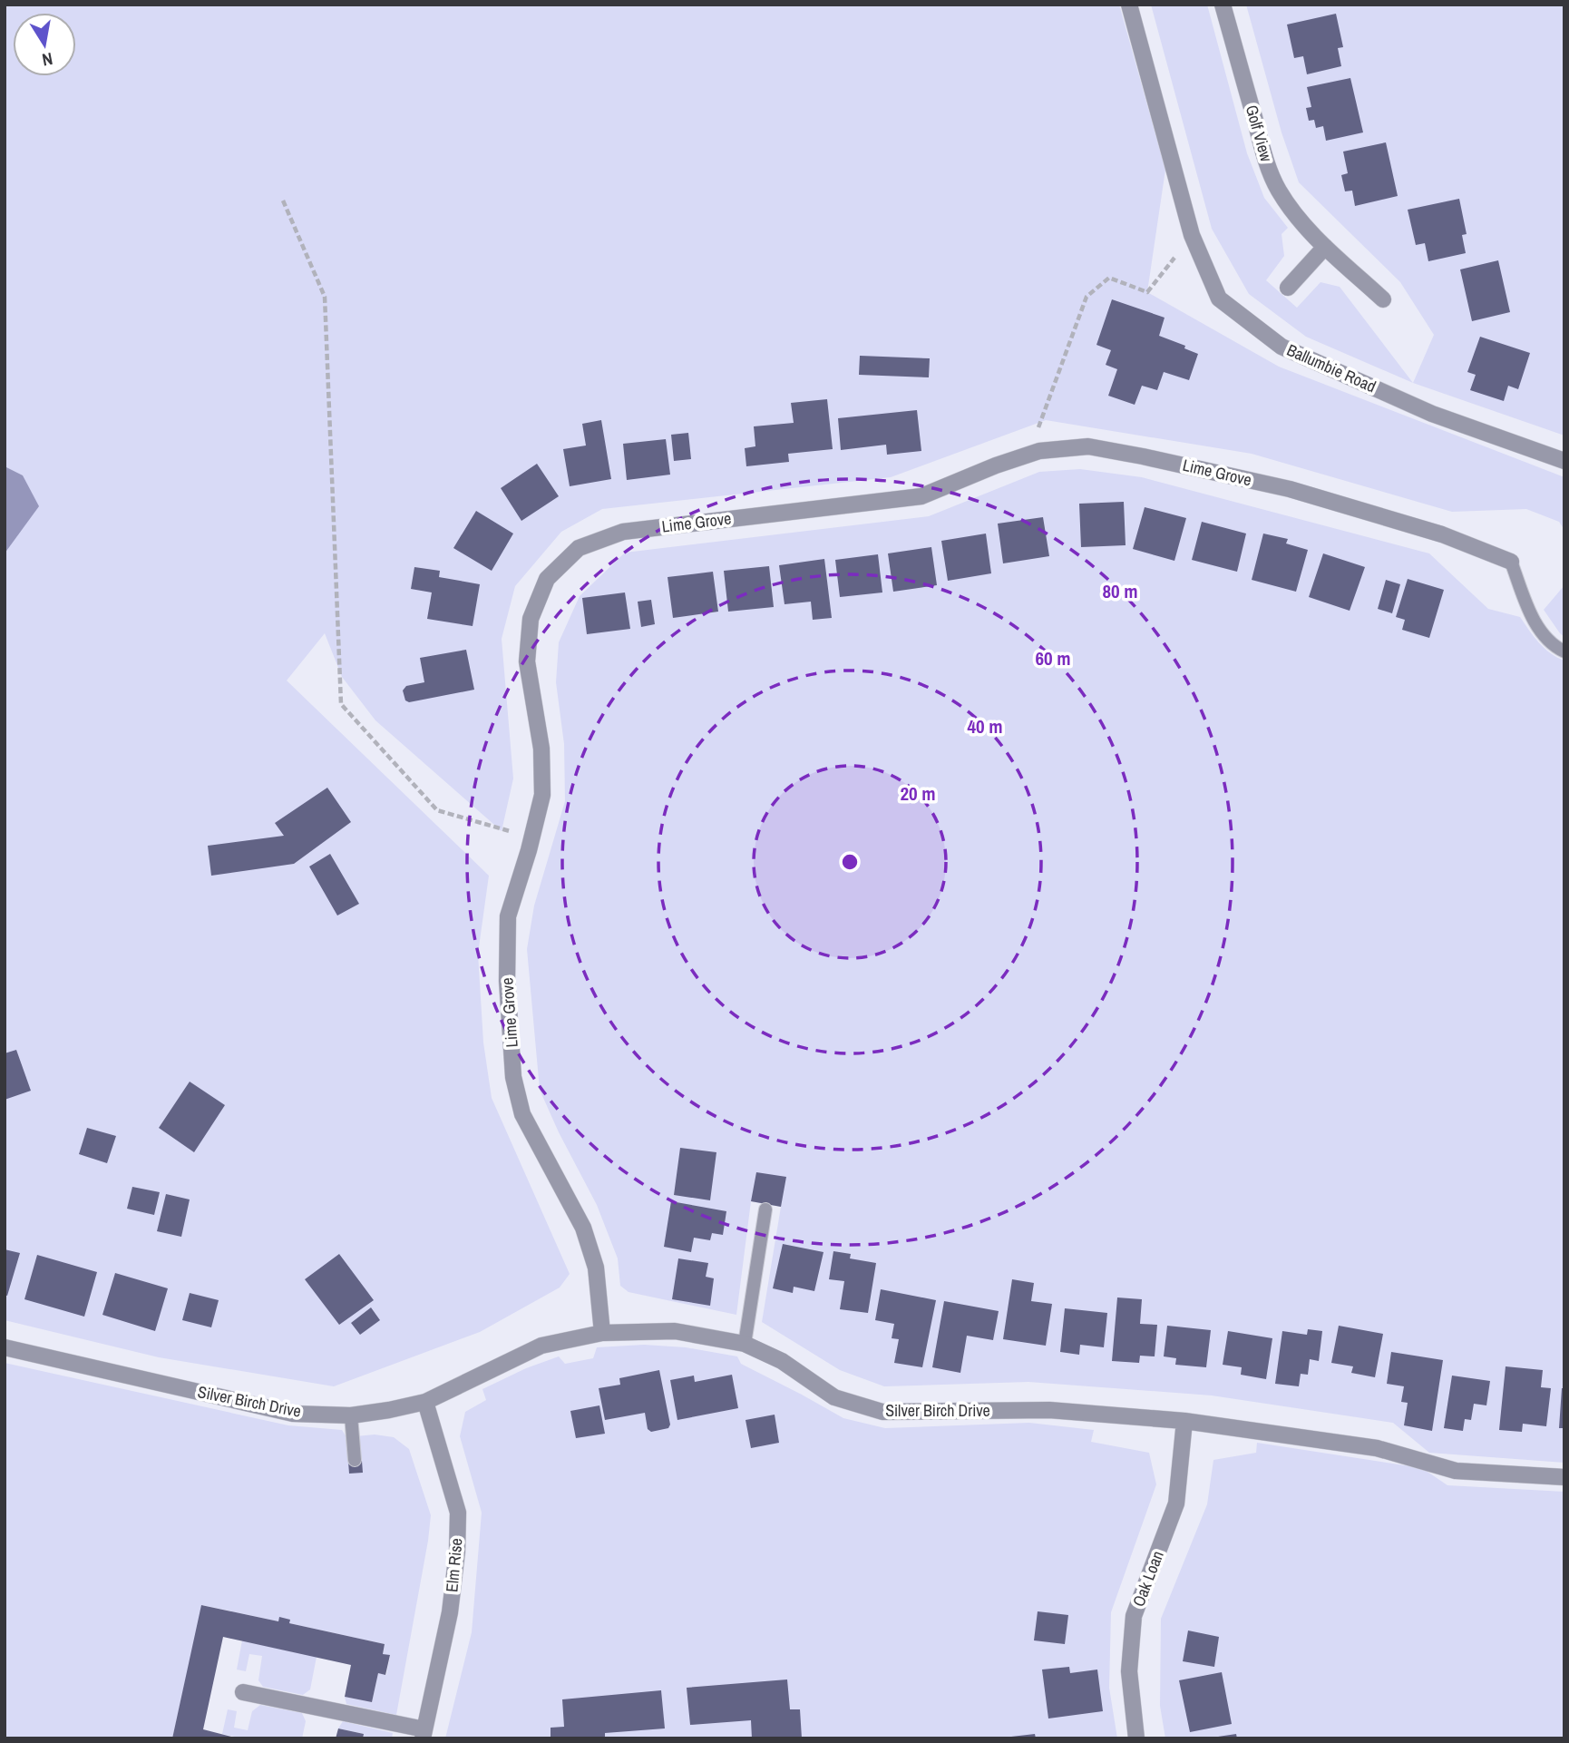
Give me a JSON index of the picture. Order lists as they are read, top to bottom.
{
  "streets": {
    "street": [
      "Golf View",
      "Ballumbie Road",
      "Lime Grove",
      "Silver Birch Drive",
      "Elm Rise",
      "Oak Loan"
    ]
  },
  "crossings": [
    ["Lime Grove", "Silver Birch Drive"],
    ["Silver Birch Drive", "Elm Rise"],
    ["Silver Birch Drive", "Oak Loan"]
  ],
  "north": "bottom",
  "rings": [
    "80 m",
    "60 m",
    "40 m",
    "20 m"
  ]
}
